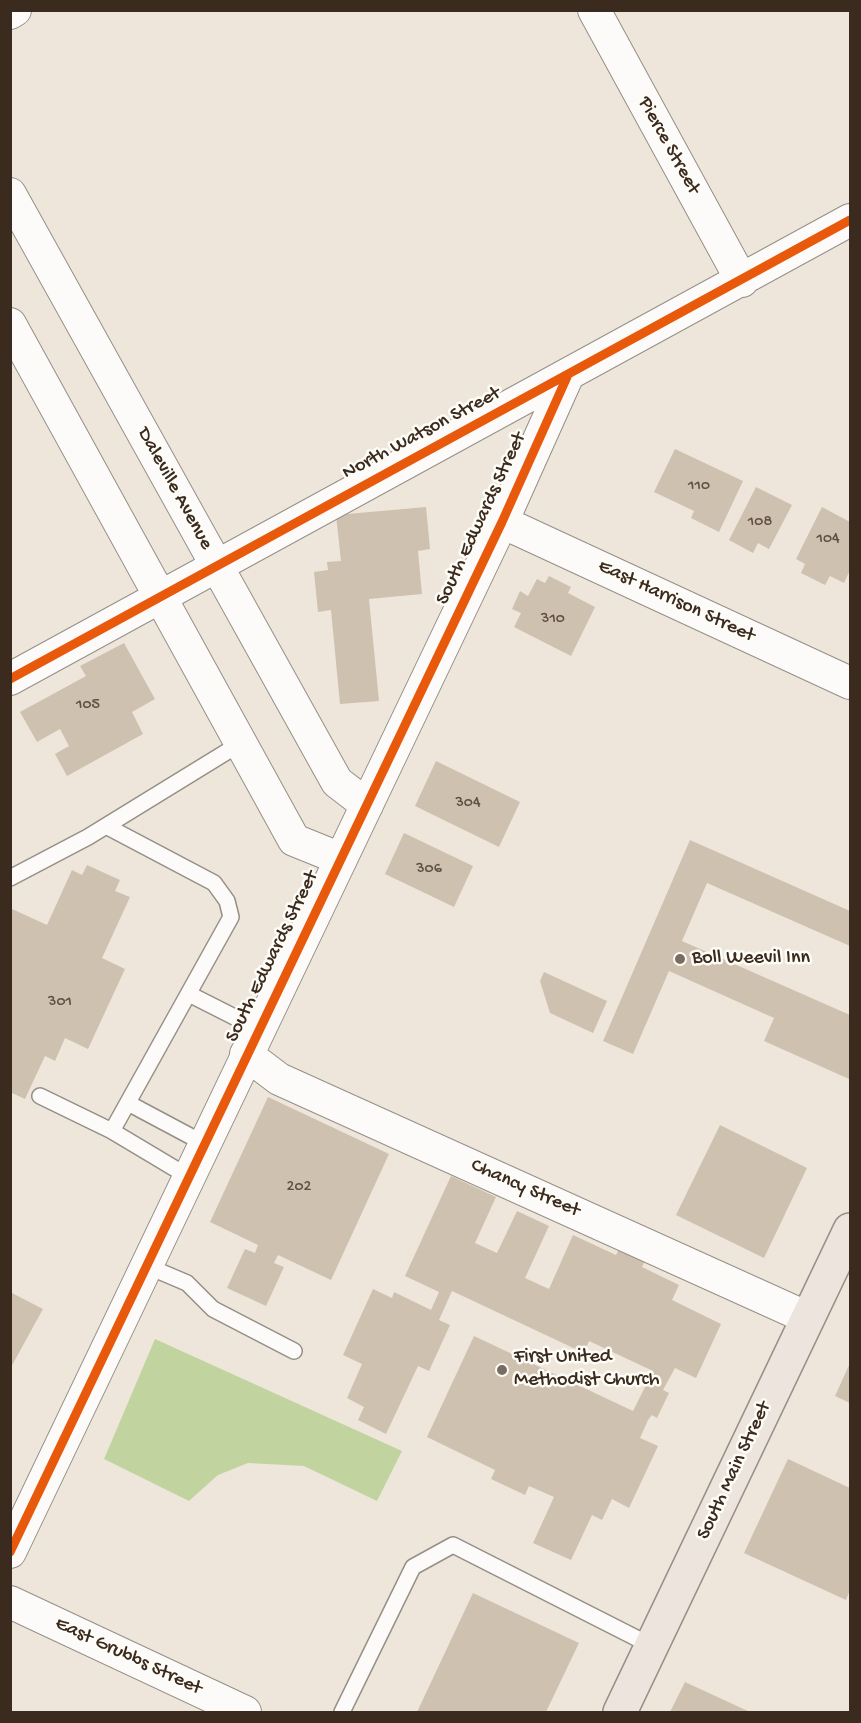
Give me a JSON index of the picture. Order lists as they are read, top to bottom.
{
  "streets": {
    "main road": ["South Main Street"],
    "street": [
      "Pierce Street",
      "North Watson Street",
      "Daleville Avenue",
      "South Edwards Street",
      "East Harrison Street",
      "Chancy Street",
      "East Grubbs Street"
    ]
  },
  "crossings": [
    ["Pierce Street", "North Watson Street"],
    ["North Watson Street", "Daleville Avenue"],
    ["North Watson Street", "South Edwards Street"],
    ["Daleville Avenue", "South Edwards Street"],
    ["South Edwards Street", "East Harrison Street"],
    ["South Edwards Street", "Chancy Street"],
    ["Chancy Street", "South Main Street"]
  ],
  "places": ["Boll Weevil Inn", "First United Methodist Church"],
  "house_numbers": [
    "110",
    "108",
    "104",
    "310",
    "105",
    "304",
    "306",
    "301",
    "202"
  ]
}
